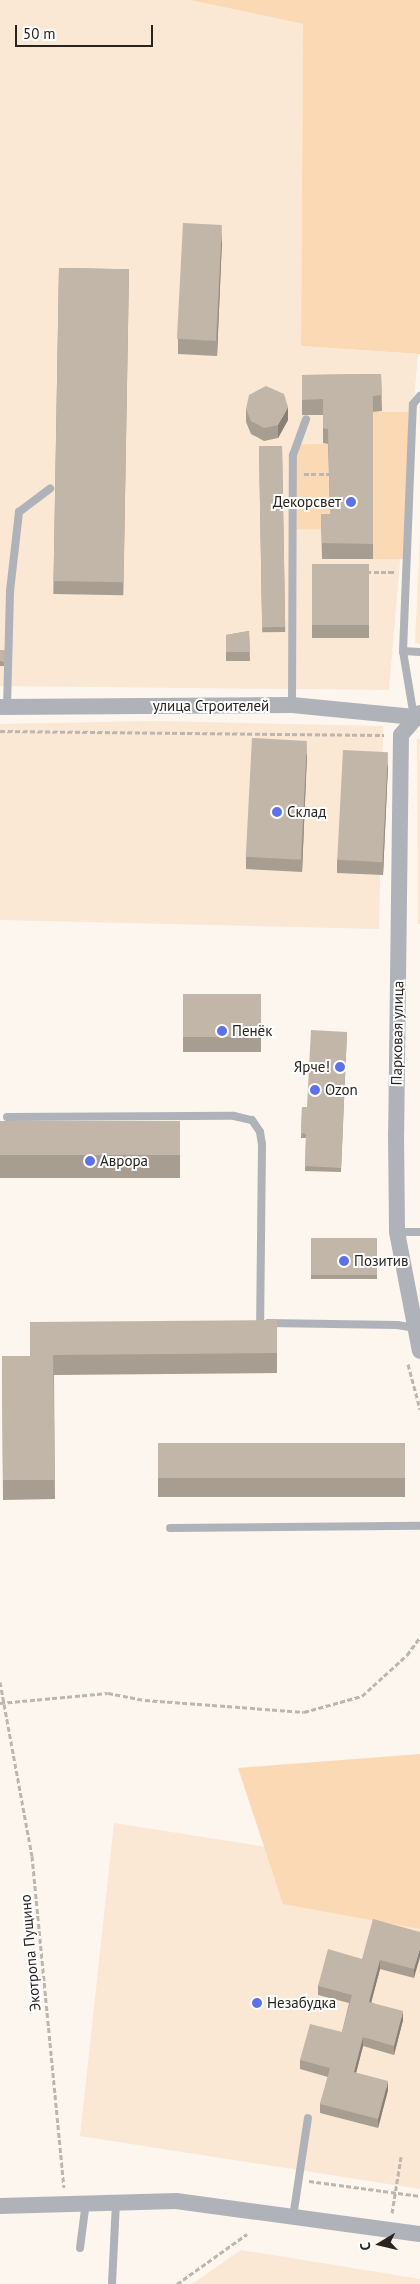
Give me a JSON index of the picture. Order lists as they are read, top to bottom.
{
  "streets": {
    "street": ["улица Строителей", "Парковая улица"],
    "path": ["Экотропа Пущино"]
  },
  "places": [
    "Декорсвет",
    "Склад",
    "Пенёк",
    "Ярче!",
    "Ozon",
    "Аврора",
    "Позитив",
    "Незабудка"
  ],
  "scale_bar": "50 m",
  "north": "left"
}
